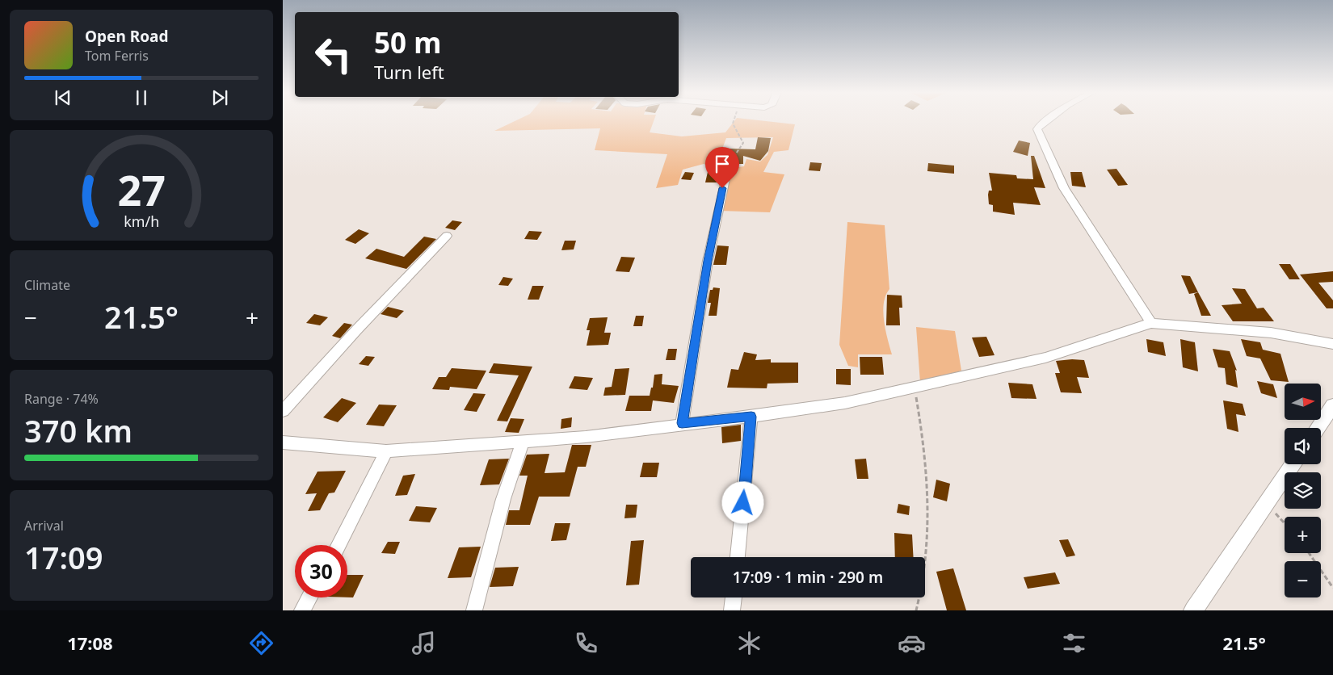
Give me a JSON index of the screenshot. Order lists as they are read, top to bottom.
{
  "north": "right",
  "page": {
    "turn": ["50 m", "Turn left"],
    "song": ["Open Road", "Tom Ferris"],
    "tile": [
      "Climate",
      ["Range · 74%", "370 km"],
      ["Arrival", "17:09"]
    ],
    "heat": ["−", "21.5°", "+"],
    "map_buttons": ["+", "−"],
    "limit": "30",
    "trip": "17:09 · 1 min · 290 m",
    "tabs": ["17:08", "21.5°"],
    "gauge": ["27", "km/h"]
  }
}
